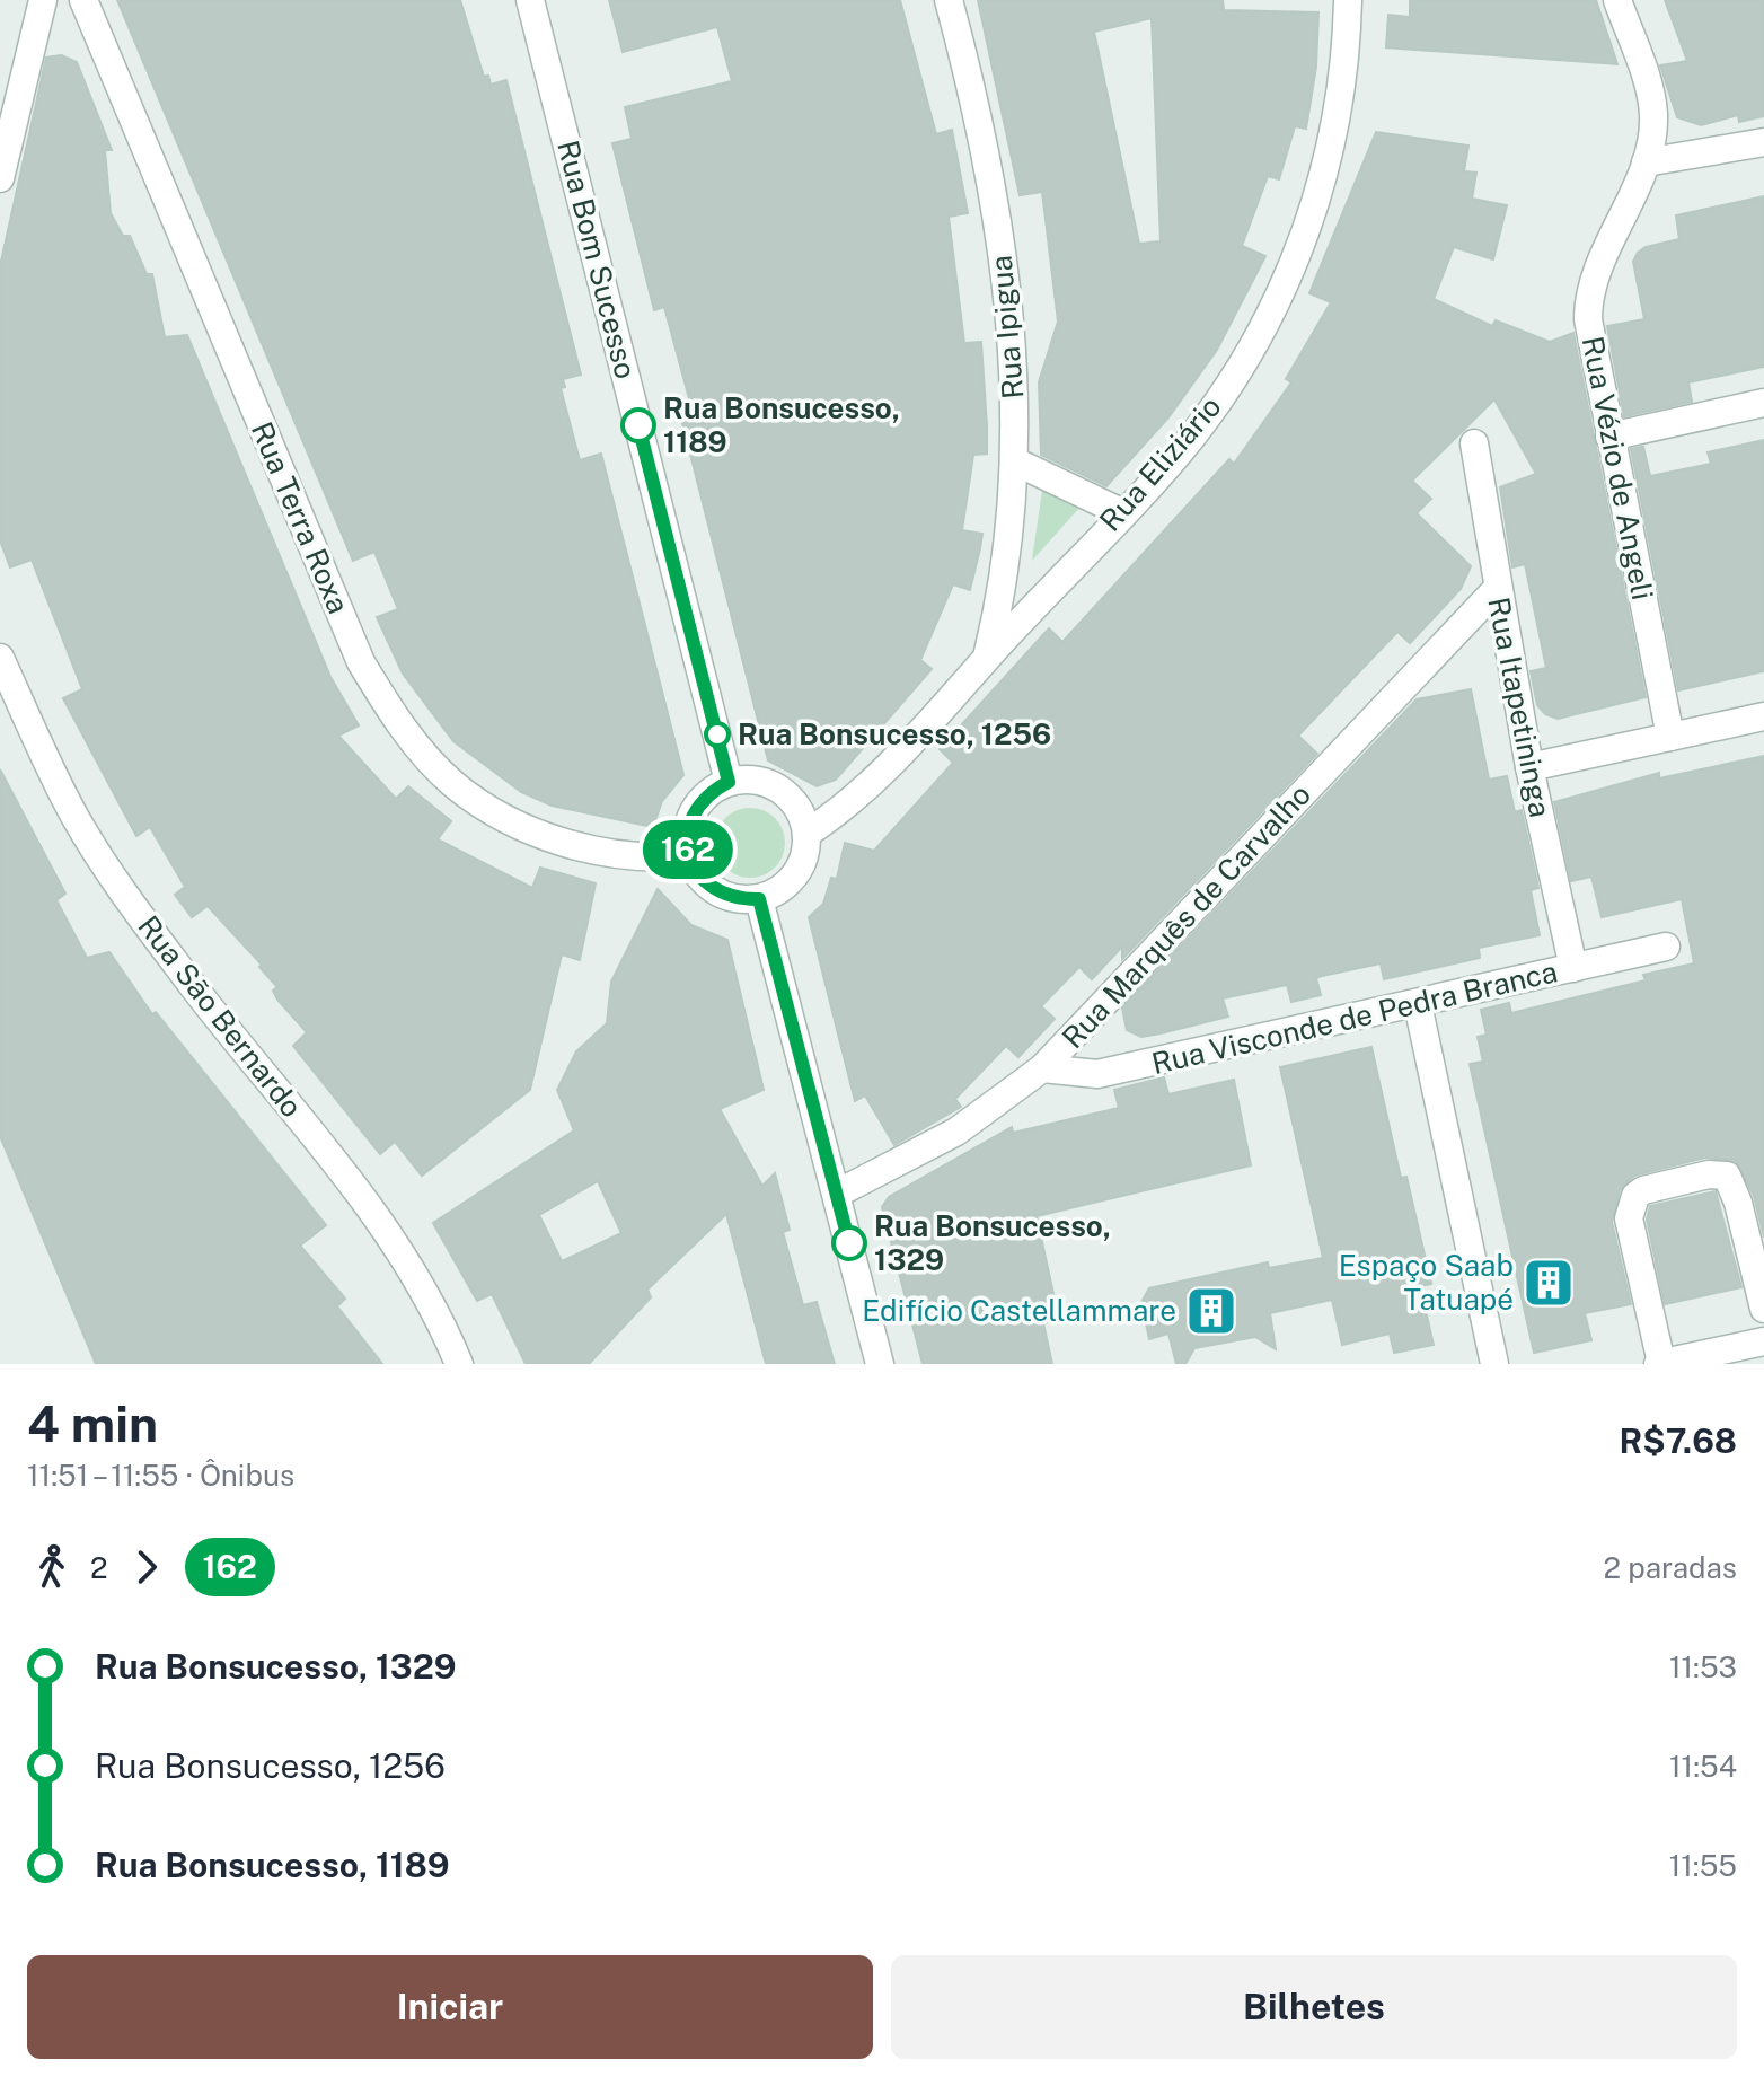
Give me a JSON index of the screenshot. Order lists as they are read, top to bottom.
{
  "streets": {
    "street": [
      "Rua Bom Sucesso",
      "Rua Ipigua",
      "Rua Eliziário",
      "Rua Vézio de Angeli",
      "Rua Terra Roxa",
      "Rua Itapetininga",
      "Rua Marquês de Carvalho",
      "Rua São Bernardo",
      "Rua Visconde de Pedra Branca"
    ]
  },
  "crossings": [
    ["Rua Bom Sucesso", "Rua Eliziário"],
    ["Rua Bom Sucesso", "Rua Terra Roxa"],
    ["Rua Ipigua", "Rua Eliziário"],
    ["Rua Eliziário", "Rua Terra Roxa"],
    ["Rua Itapetininga", "Rua Marquês de Carvalho"],
    ["Rua Itapetininga", "Rua Visconde de Pedra Branca"],
    ["Rua Marquês de Carvalho", "Rua Visconde de Pedra Branca"]
  ],
  "places": {
    "other": ["Rua Bonsucesso, 1189", "Rua Bonsucesso, 1256", "Rua Bonsucesso, 1329"],
    "building": ["Espaço Saab Tatuapé", "Edifício Castellammare"]
  },
  "lines": ["bus line 162"],
  "page": {
    "on_map": "162",
    "heading": ["4 min", "11:51 – 11:55 · Ônibus", "R$7.68"],
    "legs": ["2", "162", "2 paradas"],
    "list": [
      {
        "name": "Rua Bonsucesso, 1329",
        "value": "11:53"
      },
      {
        "name": "Rua Bonsucesso, 1256",
        "value": "11:54"
      },
      {
        "name": "Rua Bonsucesso, 1189",
        "value": "11:55"
      }
    ],
    "buttons": ["Iniciar", "Bilhetes"]
  }
}
